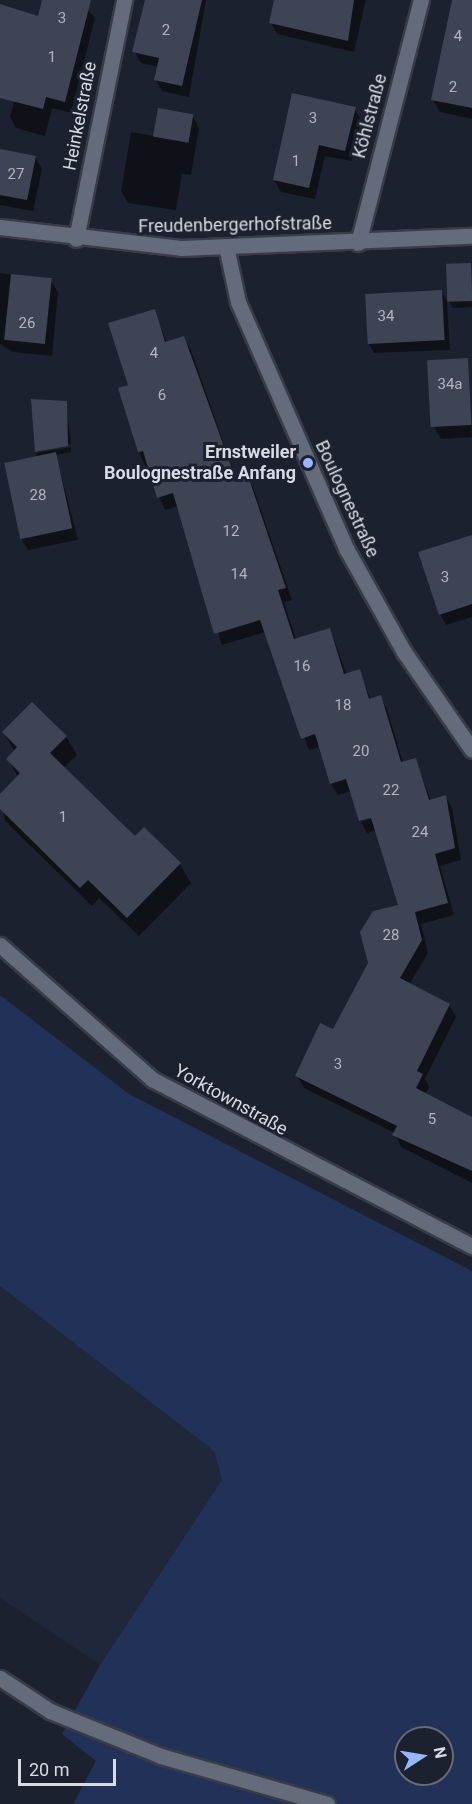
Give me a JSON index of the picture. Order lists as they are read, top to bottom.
{
  "streets": {
    "street": [
      "Heinkelstraße",
      "Köhlstraße",
      "Freudenbergerhofstraße",
      "Boulognestraße",
      "Yorktownstraße"
    ]
  },
  "crossings": [
    ["Heinkelstraße", "Freudenbergerhofstraße"],
    ["Köhlstraße", "Freudenbergerhofstraße"],
    ["Freudenbergerhofstraße", "Boulognestraße"]
  ],
  "places": ["Ernstweiler Boulognestraße Anfang"],
  "house_numbers": [
    "3",
    "2",
    "4",
    "1",
    "2",
    "3",
    "1",
    "27",
    "34",
    "26",
    "4",
    "34a",
    "6",
    "28",
    "12",
    "14",
    "3",
    "16",
    "18",
    "20",
    "22",
    "1",
    "24",
    "28",
    "3",
    "5"
  ],
  "scale_bar": "20 m",
  "north": "right"
}
